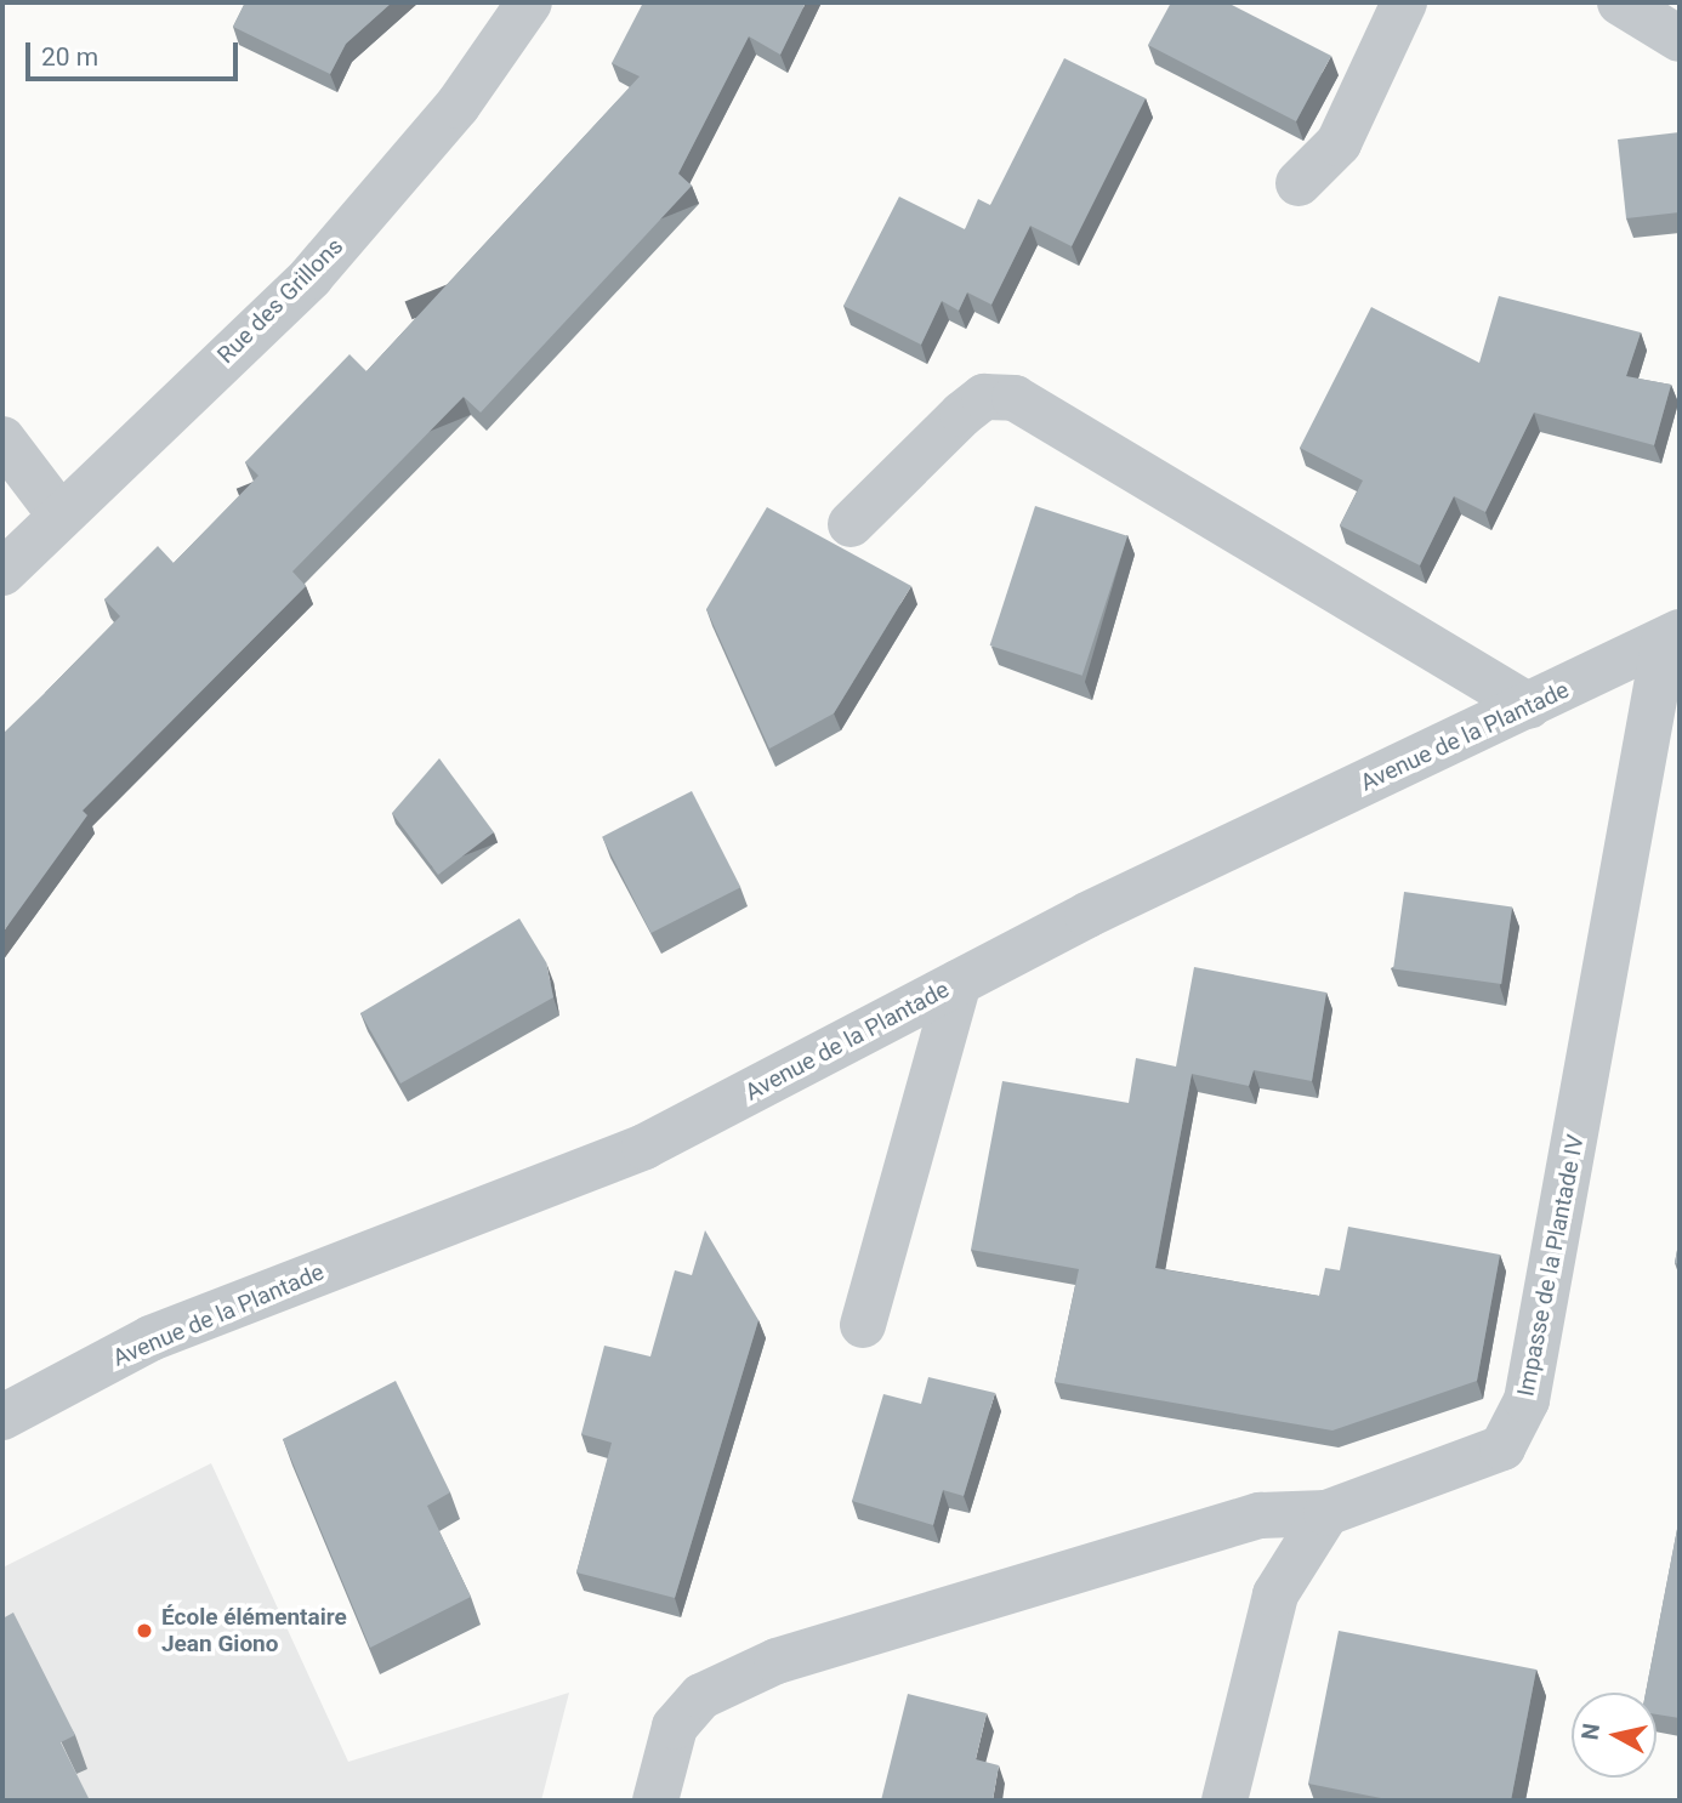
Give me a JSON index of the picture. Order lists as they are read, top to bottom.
{
  "streets": {
    "street": ["Rue des Grillons", "Avenue de la Plantade", "Impasse de la Plantade IV"]
  },
  "crossings": [
    ["Avenue de la Plantade", "Impasse de la Plantade IV"]
  ],
  "places": ["École élémentaire Jean Giono"],
  "scale_bar": "20 m",
  "north": "left"
}
